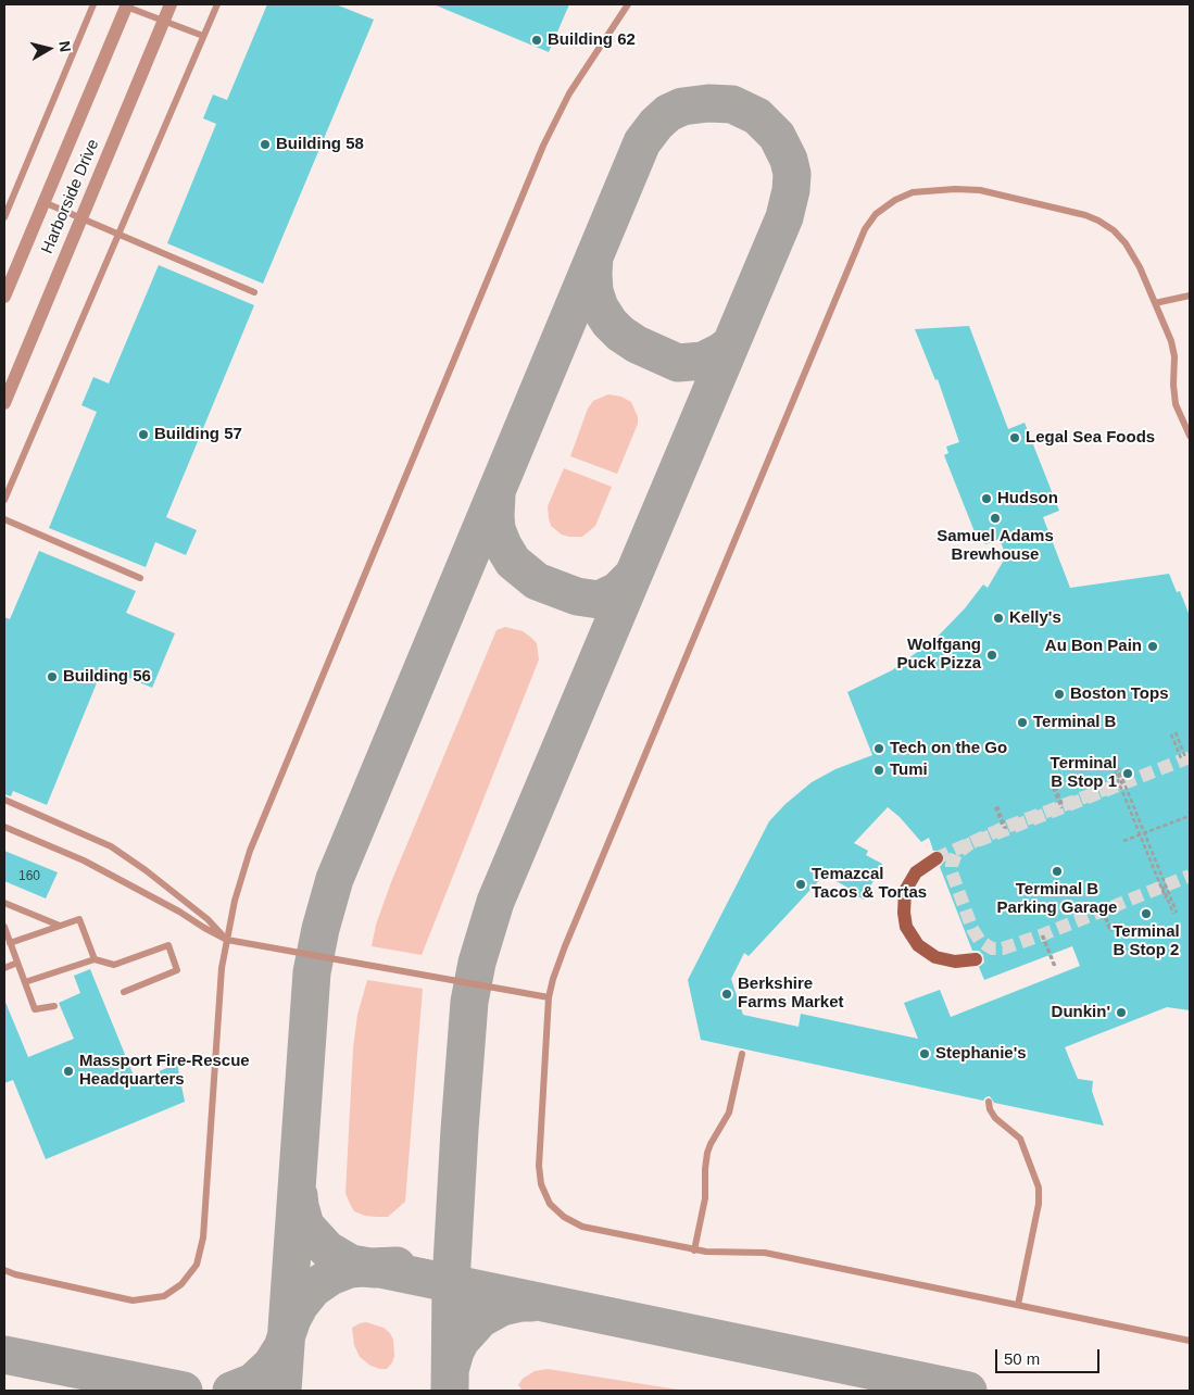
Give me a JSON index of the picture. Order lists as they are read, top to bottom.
{
  "streets": {
    "street": ["Harborside Drive"]
  },
  "places": [
    "Building 62",
    "Building 58",
    "Building 57",
    "Legal Sea Foods",
    "Hudson",
    "Samuel Adams Brewhouse",
    "Kelly's",
    "Au Bon Pain",
    "Wolfgang Puck Pizza",
    "Building 56",
    "Boston Tops",
    "Terminal B",
    "Tech on the Go",
    "Tumi",
    "Terminal B Stop 1",
    "Terminal B Parking Garage",
    "Temazcal Tacos & Tortas",
    "Terminal B Stop 2",
    "Berkshire Farms Market",
    "Dunkin'",
    "Stephanie's",
    "Massport Fire-Rescue Headquarters"
  ],
  "house_numbers": ["160"],
  "scale_bar": "50 m",
  "north": "right"
}
